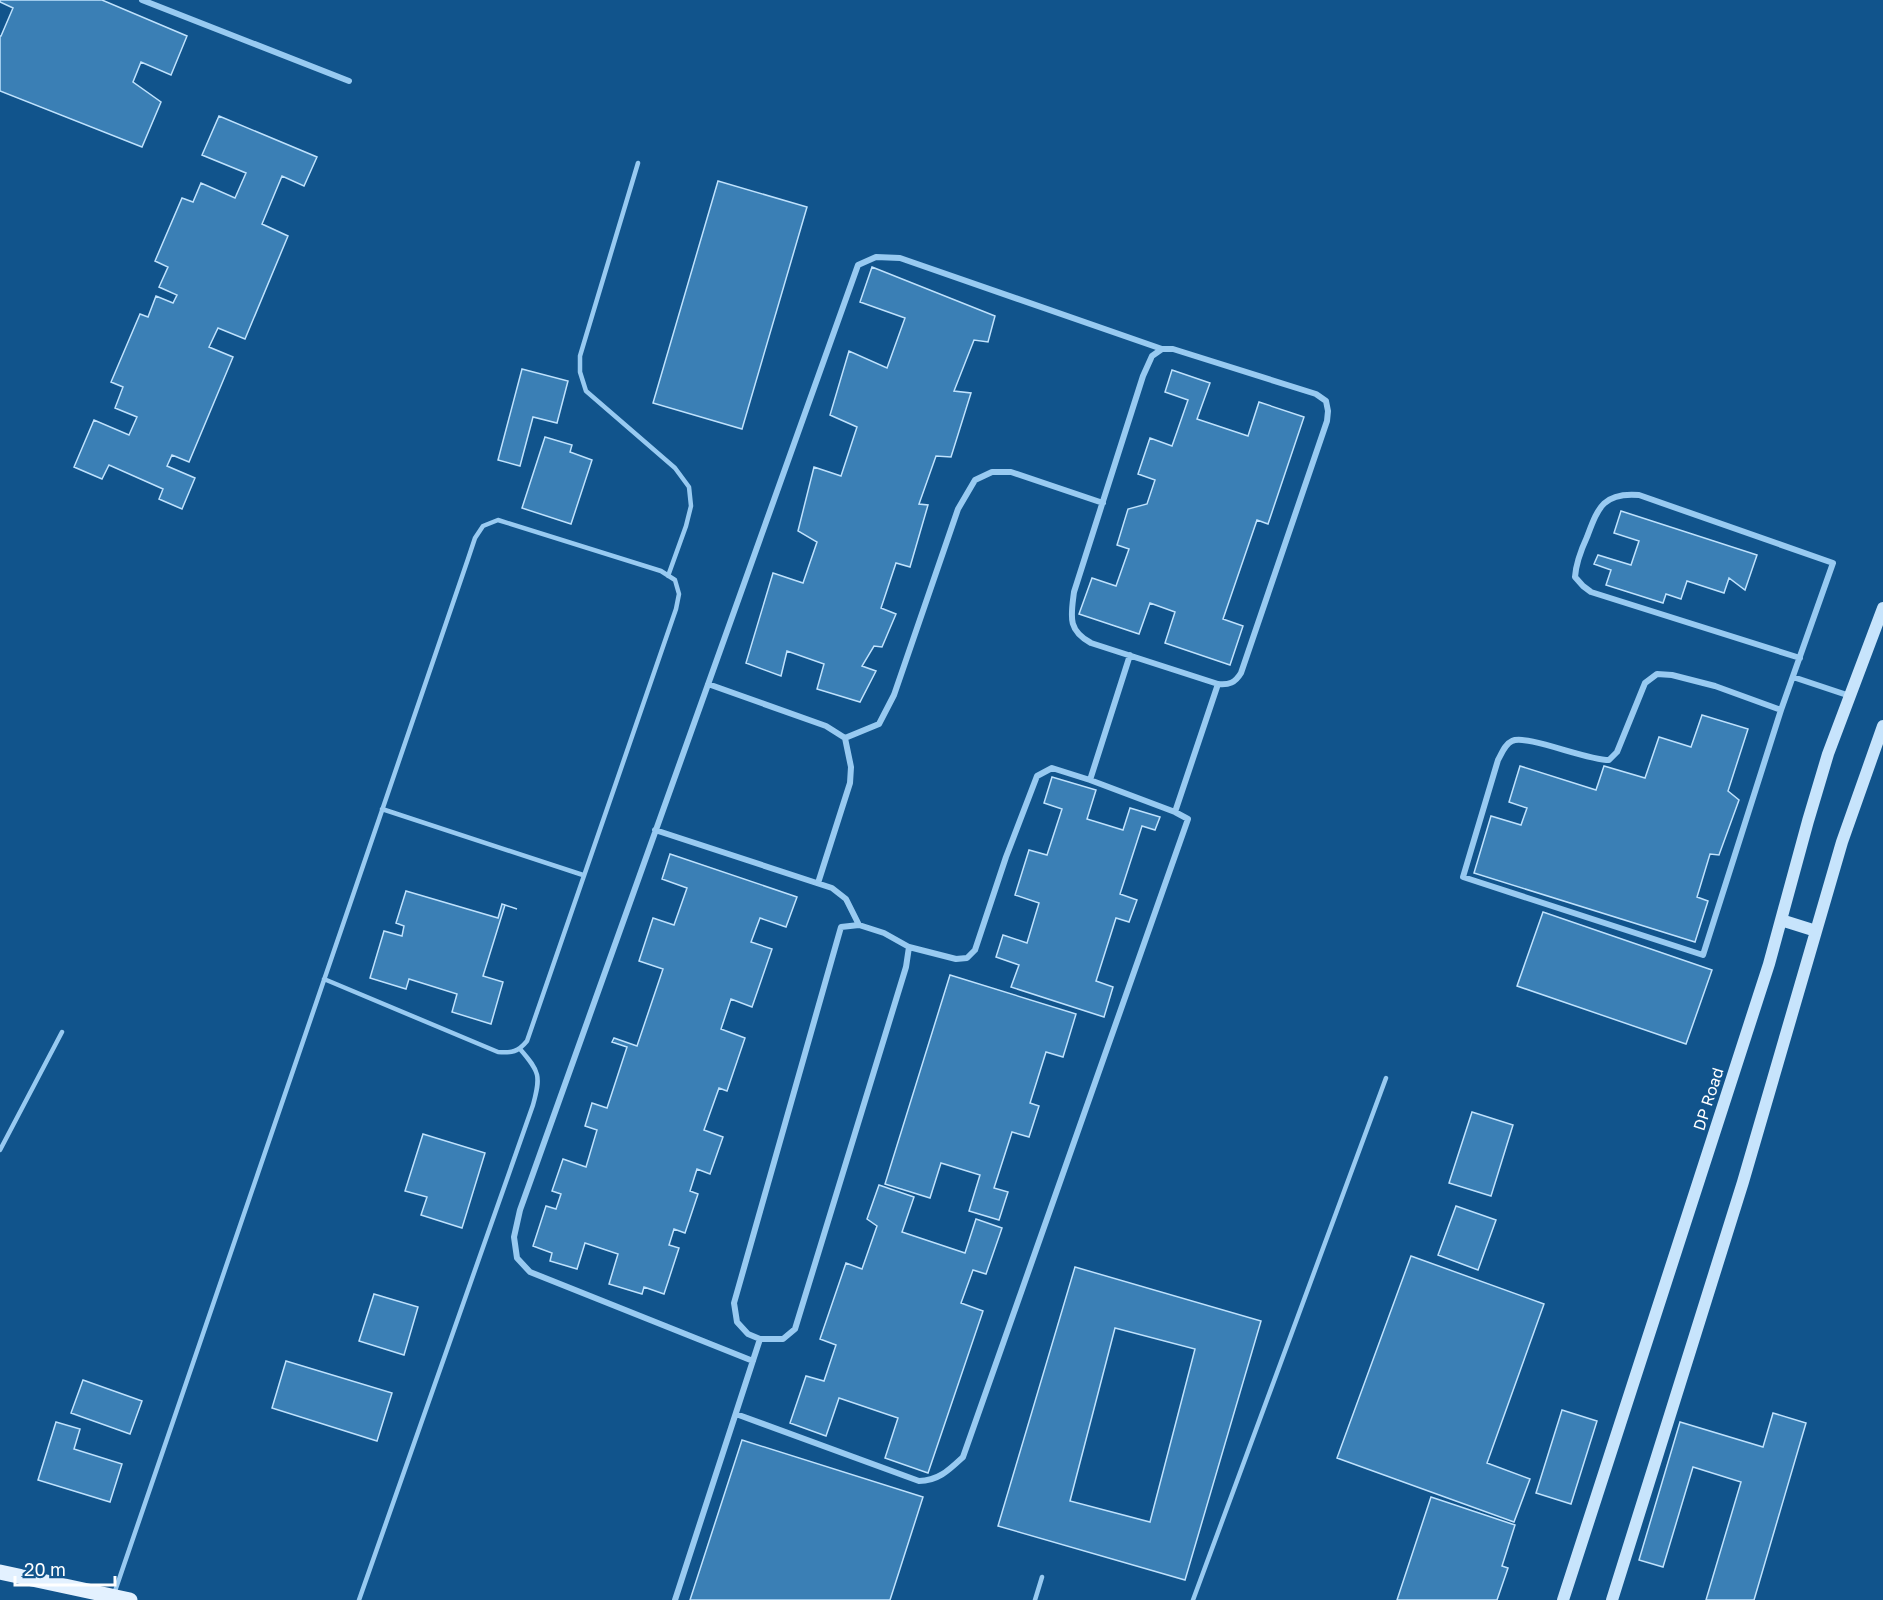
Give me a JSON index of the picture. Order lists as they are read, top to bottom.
{
  "streets": {
    "street": ["DP Road"]
  },
  "scale_bar": "20 m"
}
